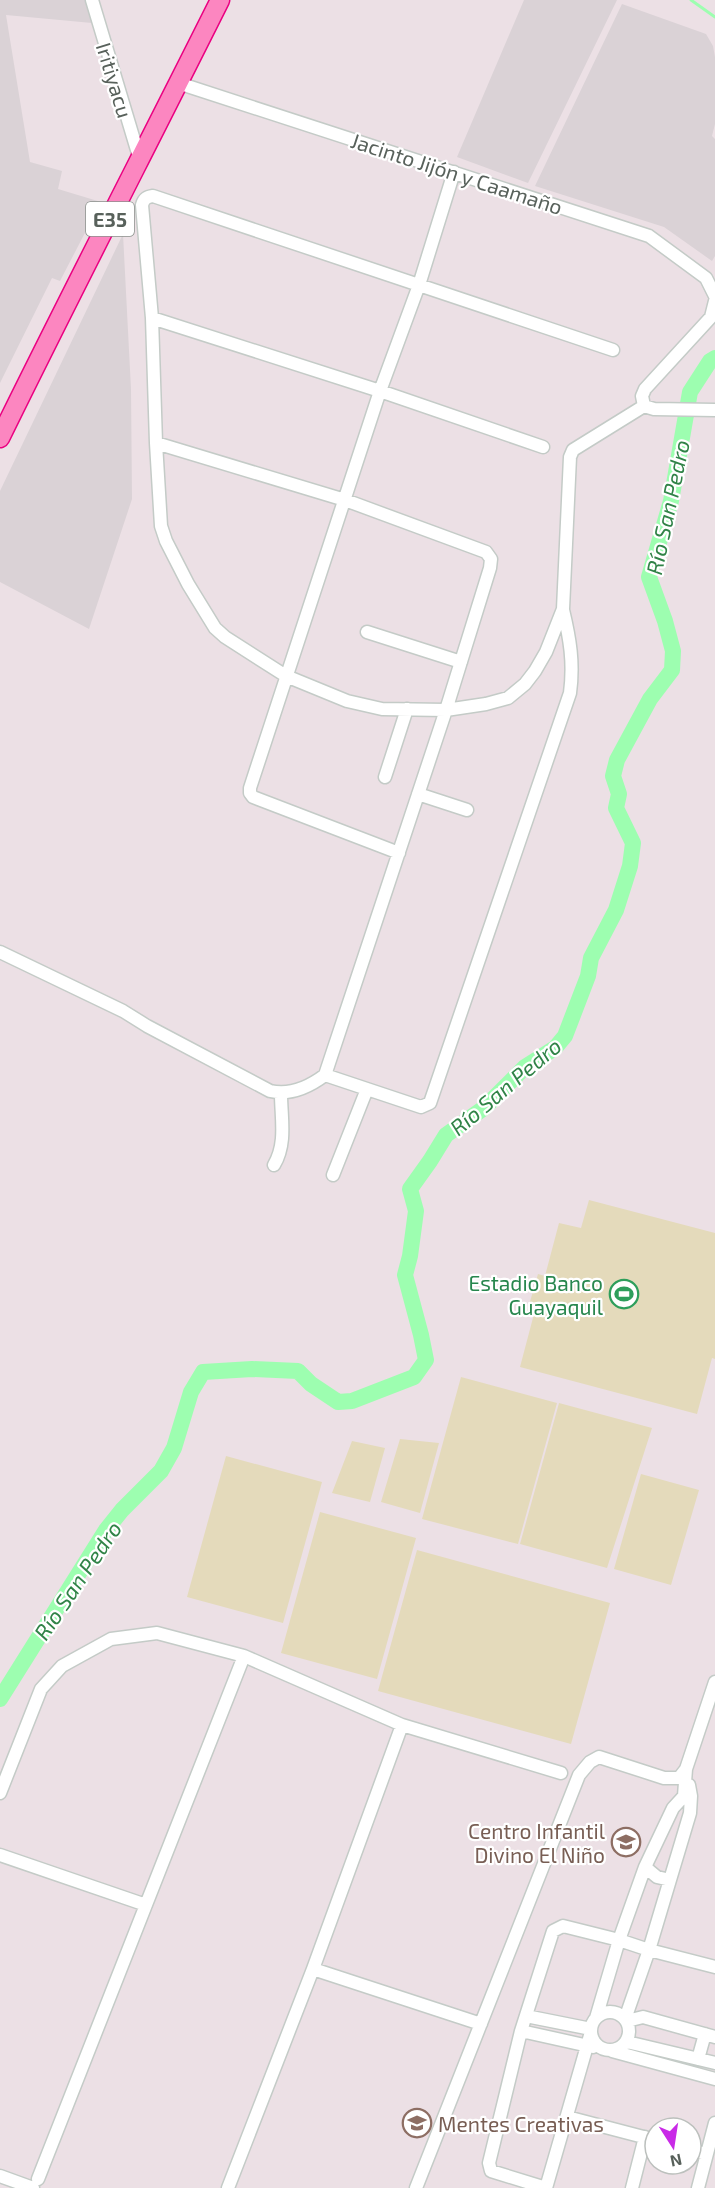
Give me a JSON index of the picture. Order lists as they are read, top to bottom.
{
  "streets": {
    "highway": ["E35"],
    "street": ["Iritiyacu", "Jacinto Jijón y Caamaño"]
  },
  "crossings": [
    ["Iritiyacu", "E35"],
    ["Jacinto Jijón y Caamaño", "E35"]
  ],
  "water": ["Río San Pedro"],
  "places": {
    "sports": ["Estadio Banco Guayaquil"],
    "school or university": ["Centro Infantil Divino El Niño", "Mentes Creativas"]
  },
  "north": "bottom"
}
